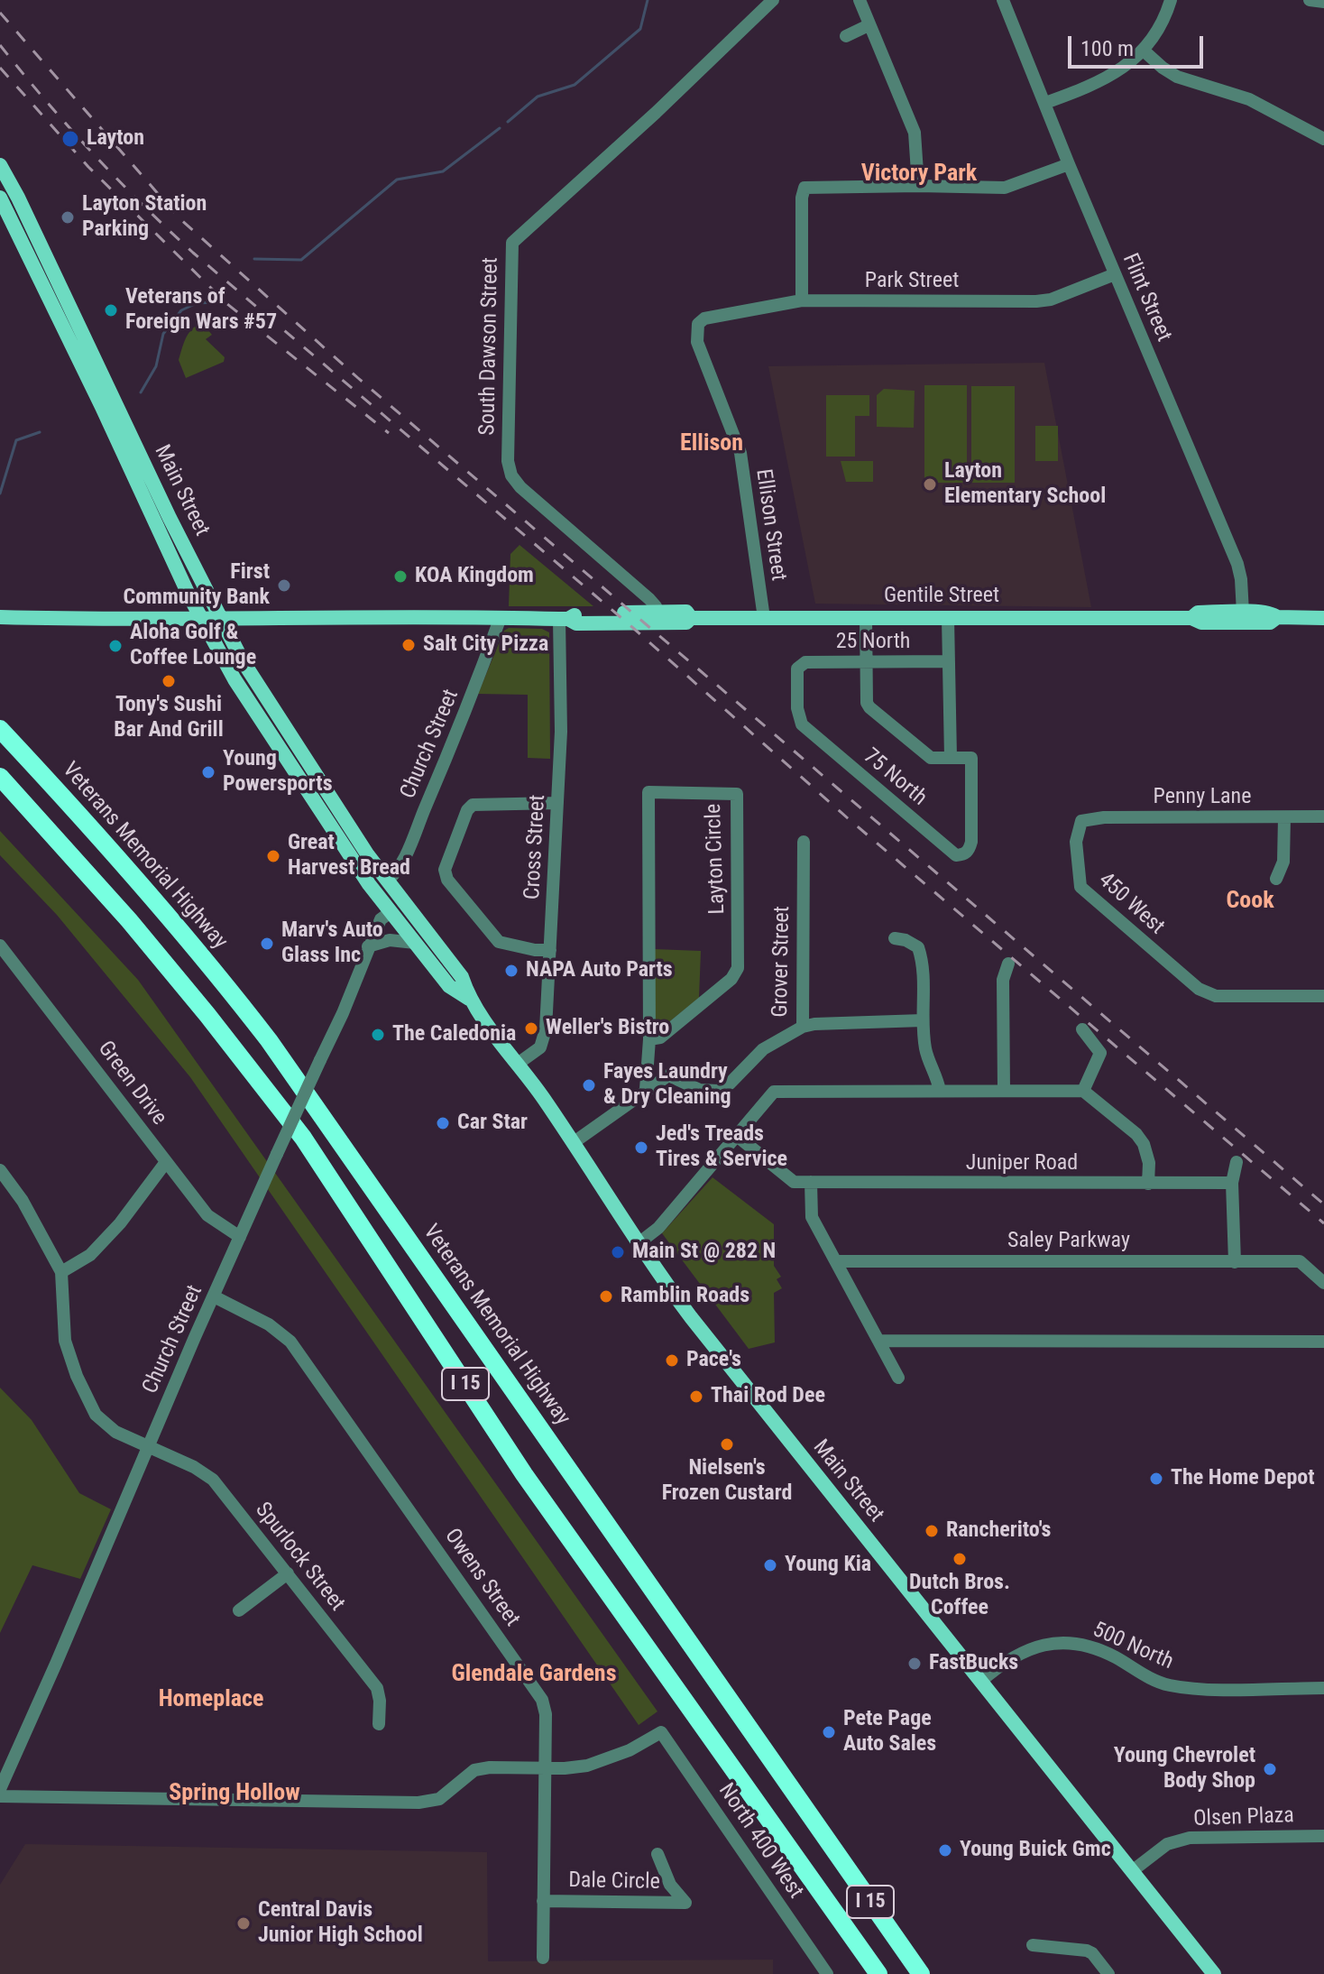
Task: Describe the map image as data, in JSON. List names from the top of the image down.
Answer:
{
  "streets": {
    "highway": ["Veterans Memorial Highway", "I 15"],
    "main road": ["Main Street", "Gentile Street"],
    "street": [
      "Park Street",
      "Flint Street",
      "South Dawson Street",
      "Ellison Street",
      "25 North",
      "Church Street",
      "75 North",
      "Penny Lane",
      "Cross Street",
      "Layton Circle",
      "450 West",
      "Grover Street",
      "Green Drive",
      "Juniper Road",
      "Saley Parkway",
      "Spurlock Street",
      "Owens Street",
      "500 North",
      "Olsen Plaza",
      "North 400 West",
      "Dale Circle"
    ]
  },
  "crossings": [
    ["Park Street", "Flint Street"],
    ["Park Street", "Ellison Street"],
    ["Flint Street", "Gentile Street"],
    ["South Dawson Street", "Gentile Street"],
    ["Main Street", "Gentile Street"],
    ["Main Street", "Church Street"],
    ["Main Street", "Cross Street"],
    ["Main Street", "500 North"],
    ["Main Street", "Olsen Plaza"],
    ["Ellison Street", "Gentile Street"],
    ["Gentile Street", "Church Street"],
    ["Gentile Street", "Cross Street"],
    ["25 North", "75 North"],
    ["Church Street", "Green Drive"],
    ["Church Street", "Spurlock Street"],
    ["Church Street", "Owens Street"],
    ["Penny Lane", "450 West"],
    ["Layton Circle", "Grover Street"],
    ["Owens Street", "North 400 West"],
    ["Owens Street", "Dale Circle"]
  ],
  "districts": [
    "Victory Park",
    "Ellison",
    "Cook",
    "Glendale Gardens",
    "Homeplace",
    "Spring Hollow"
  ],
  "places": [
    "Layton",
    "Layton Station Parking",
    "Veterans of Foreign Wars #57",
    "Layton Elementary School",
    "KOA Kingdom",
    "First Community Bank",
    "Salt City Pizza",
    "Aloha Golf & Coffee Lounge",
    "Tony's Sushi Bar And Grill",
    "Young Powersports",
    "Great Harvest Bread",
    "Marv's Auto Glass Inc",
    "NAPA Auto Parts",
    "Weller's Bistro",
    "The Caledonia",
    "Fayes Laundry & Dry Cleaning",
    "Car Star",
    "Jed's Treads Tires & Service",
    "Main St @ 282 N",
    "Ramblin Roads",
    "Pace's",
    "Thai Rod Dee",
    "Nielsen's Frozen Custard",
    "The Home Depot",
    "Rancherito's",
    "Dutch Bros. Coffee",
    "Young Kia",
    "FastBucks",
    "Pete Page Auto Sales",
    "Young Chevrolet Body Shop",
    "Young Buick Gmc",
    "Central Davis Junior High School"
  ],
  "scale_bar": "100 m"
}
